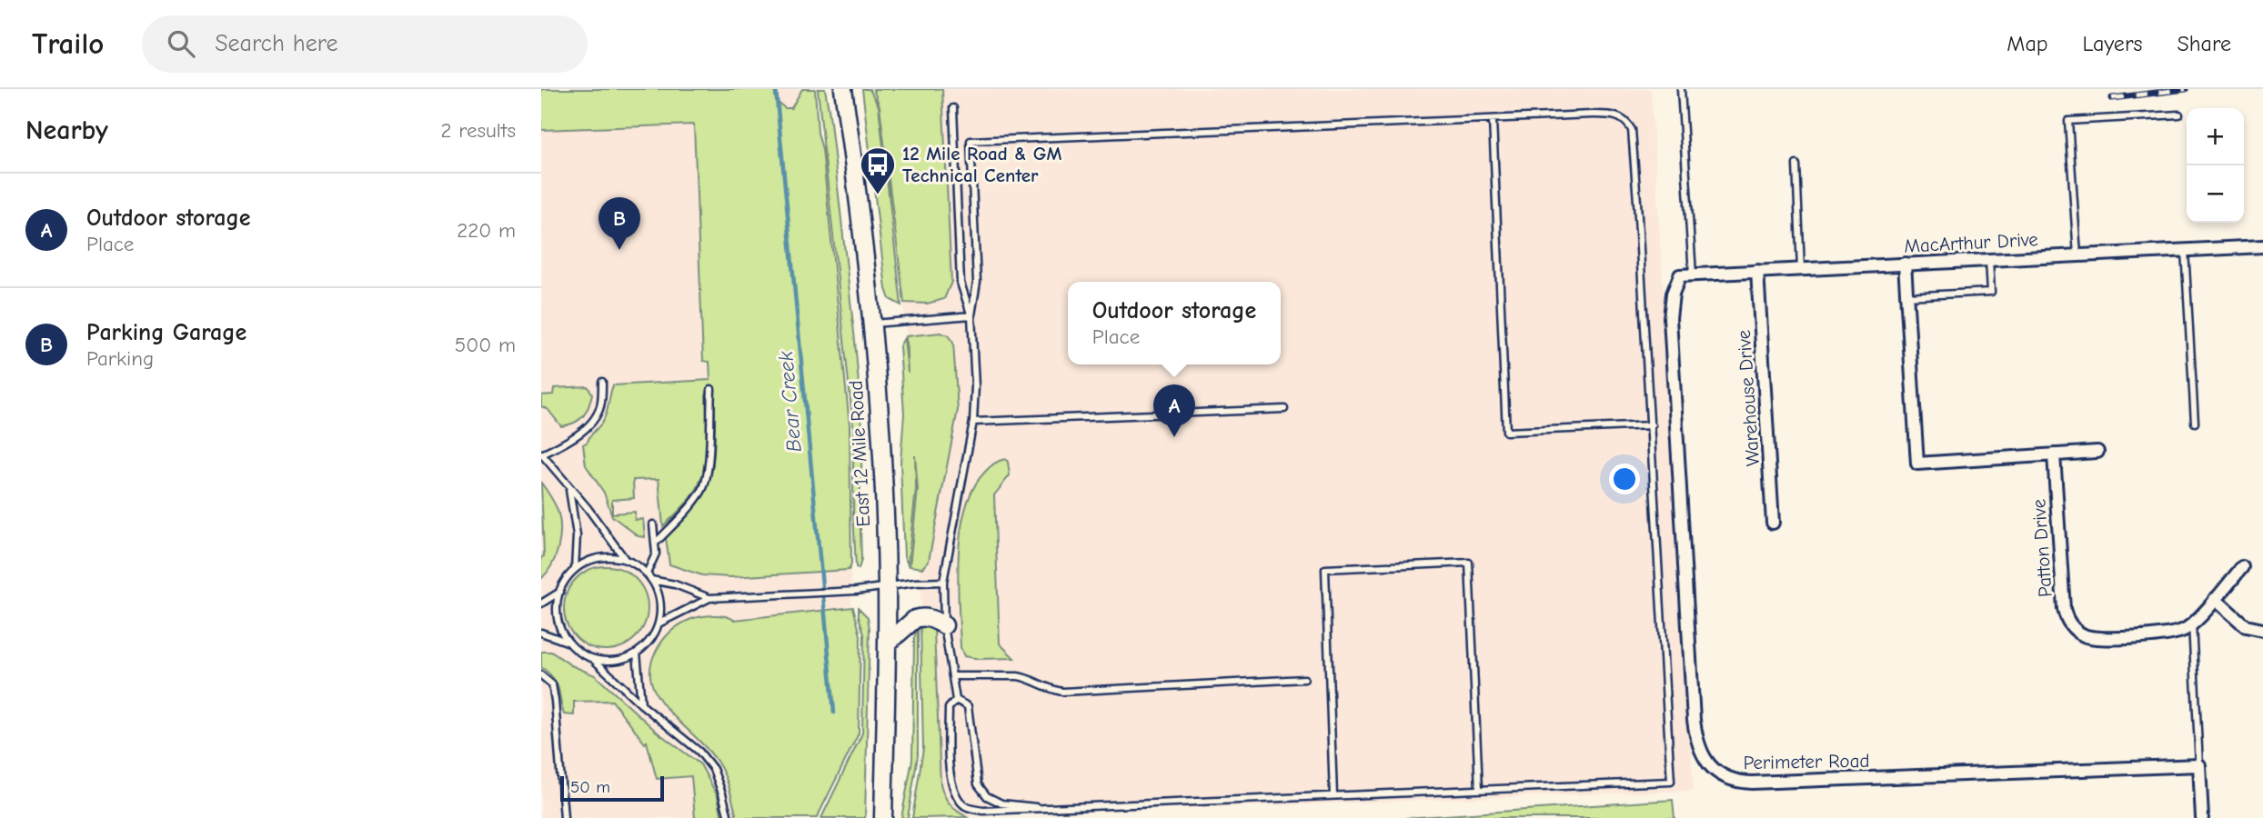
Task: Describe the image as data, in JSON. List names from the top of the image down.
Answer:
{
  "streets": {
    "main road": ["East 12 Mile Road"],
    "street": [
      "MacArthur Drive",
      "Warehouse Drive",
      "Patton Drive",
      "Perimeter Road"
    ]
  },
  "crossings": [
    ["MacArthur Drive", "Warehouse Drive"],
    ["MacArthur Drive", "Perimeter Road"]
  ],
  "water": ["Bear Creek"],
  "places": {
    "bus stop": ["12 Mile Road & GM Technical Center"]
  },
  "scale_bar": "50 m",
  "page": {
    "header": "Trailo",
    "search": "Search here",
    "nav": ["Map", "Layers", "Share"],
    "heading": ["Nearby", "2 results"],
    "map_buttons": ["+", "−"],
    "list": [
      {
        "mark": "A",
        "name": "Outdoor storage",
        "note": "Place",
        "value": "220 m"
      },
      {
        "mark": "B",
        "name": "Parking Garage",
        "note": "Parking",
        "value": "500 m"
      }
    ],
    "pins": ["B", "A"],
    "popup": ["Outdoor storage", "Place"],
    "scale": "50 m"
  }
}
